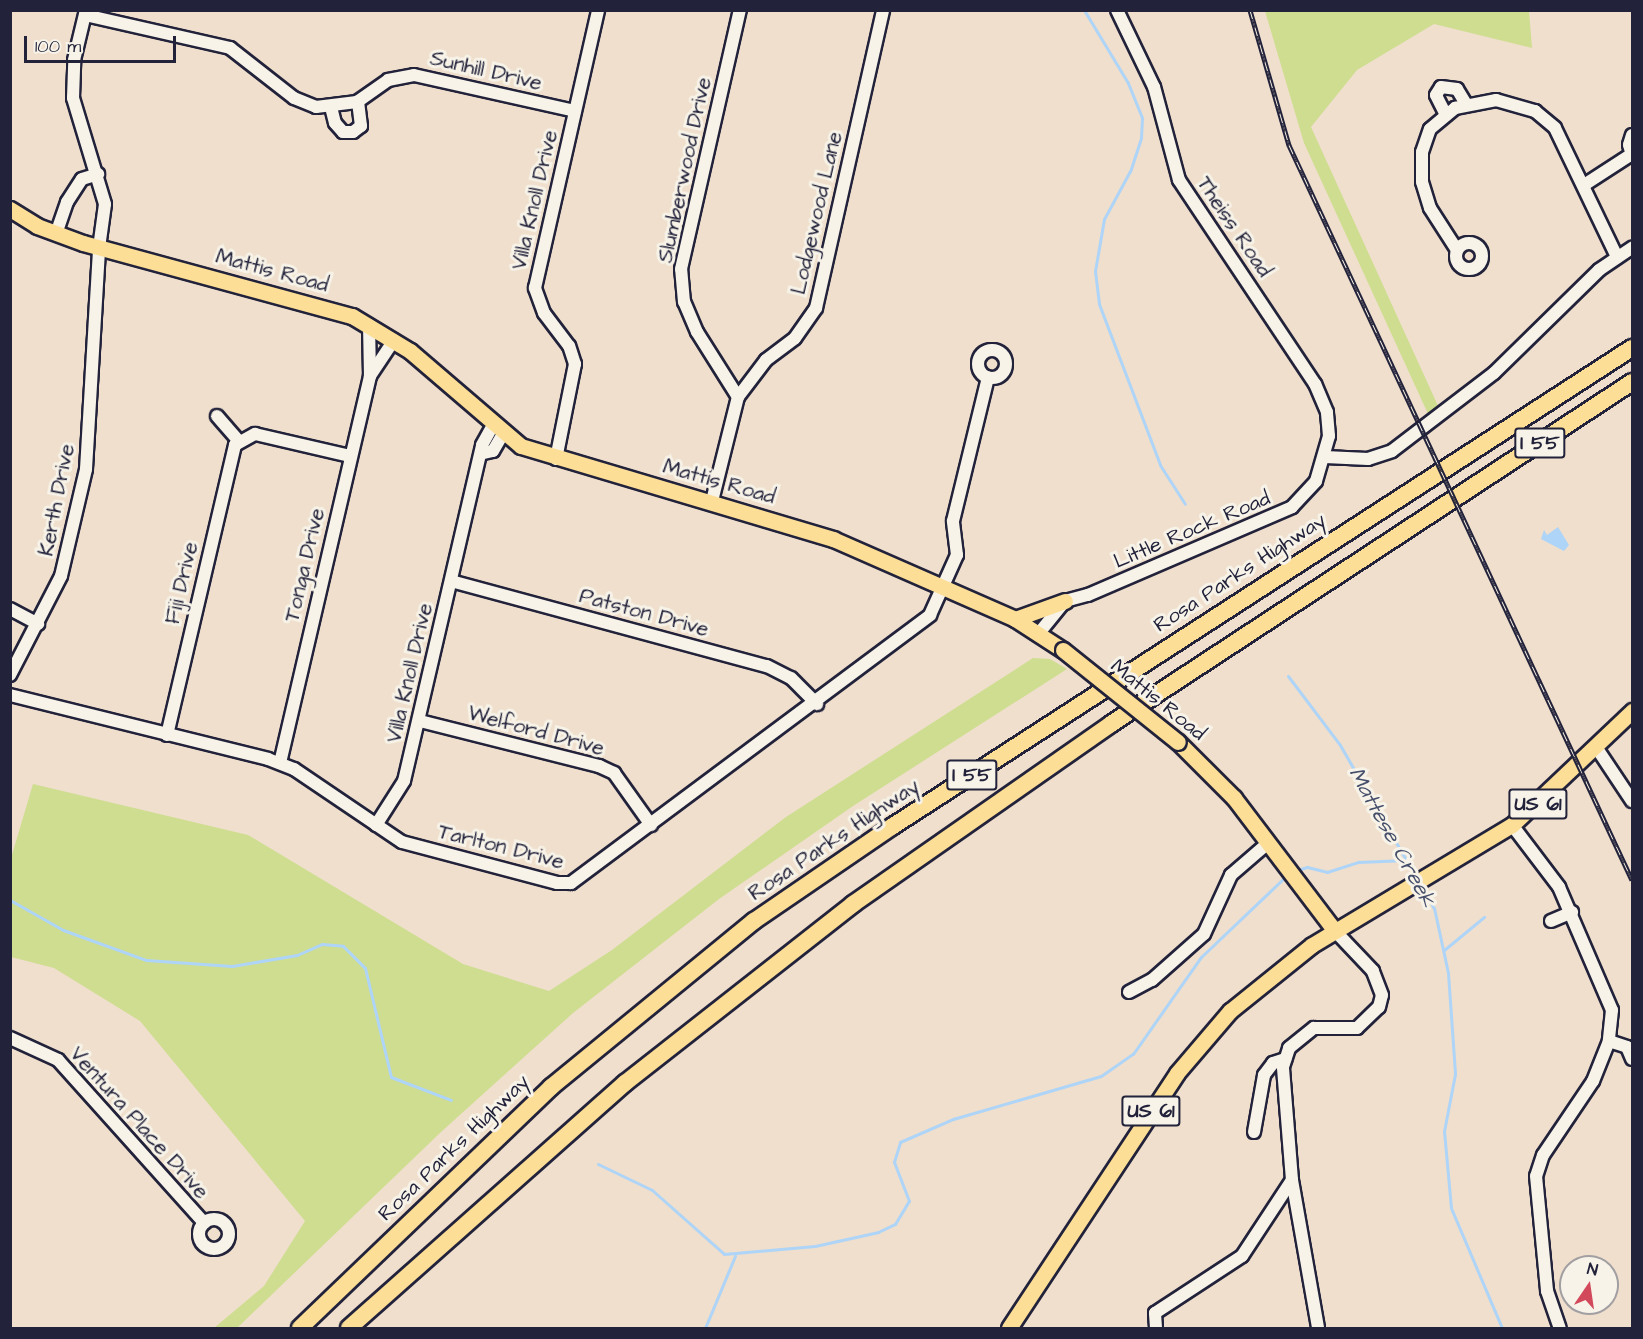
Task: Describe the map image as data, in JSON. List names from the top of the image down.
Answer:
{
  "streets": {
    "highway": ["I 55", "Rosa Parks Highway"],
    "main road": ["Mattis Road", "US 61"],
    "street": [
      "Sunhill Drive",
      "Slumberwood Drive",
      "Villa Knoll Drive",
      "Lodgewood Lane",
      "Theiss Road",
      "Kerth Drive",
      "Little Rock Road",
      "Tonga Drive",
      "Fiji Drive",
      "Patston Drive",
      "Welford Drive",
      "Tarlton Drive",
      "Ventura Place Drive"
    ]
  },
  "crossings": [
    ["Sunhill Drive", "Villa Knoll Drive"],
    ["Sunhill Drive", "Kerth Drive"],
    ["Slumberwood Drive", "Lodgewood Lane"],
    ["Villa Knoll Drive", "Mattis Road"],
    ["Villa Knoll Drive", "Patston Drive"],
    ["Villa Knoll Drive", "Welford Drive"],
    ["Villa Knoll Drive", "Tarlton Drive"],
    ["Lodgewood Lane", "Mattis Road"],
    ["Theiss Road", "Little Rock Road"],
    ["Mattis Road", "Kerth Drive"],
    ["Mattis Road", "Tonga Drive"],
    ["Mattis Road", "US 61"],
    ["Mattis Road", "Tarlton Drive"],
    ["Tonga Drive", "Tarlton Drive"],
    ["Fiji Drive", "Tarlton Drive"],
    ["Patston Drive", "Tarlton Drive"],
    ["Welford Drive", "Tarlton Drive"]
  ],
  "water": ["Mattese Creek"],
  "scale_bar": "100 m",
  "north": "top"
}
